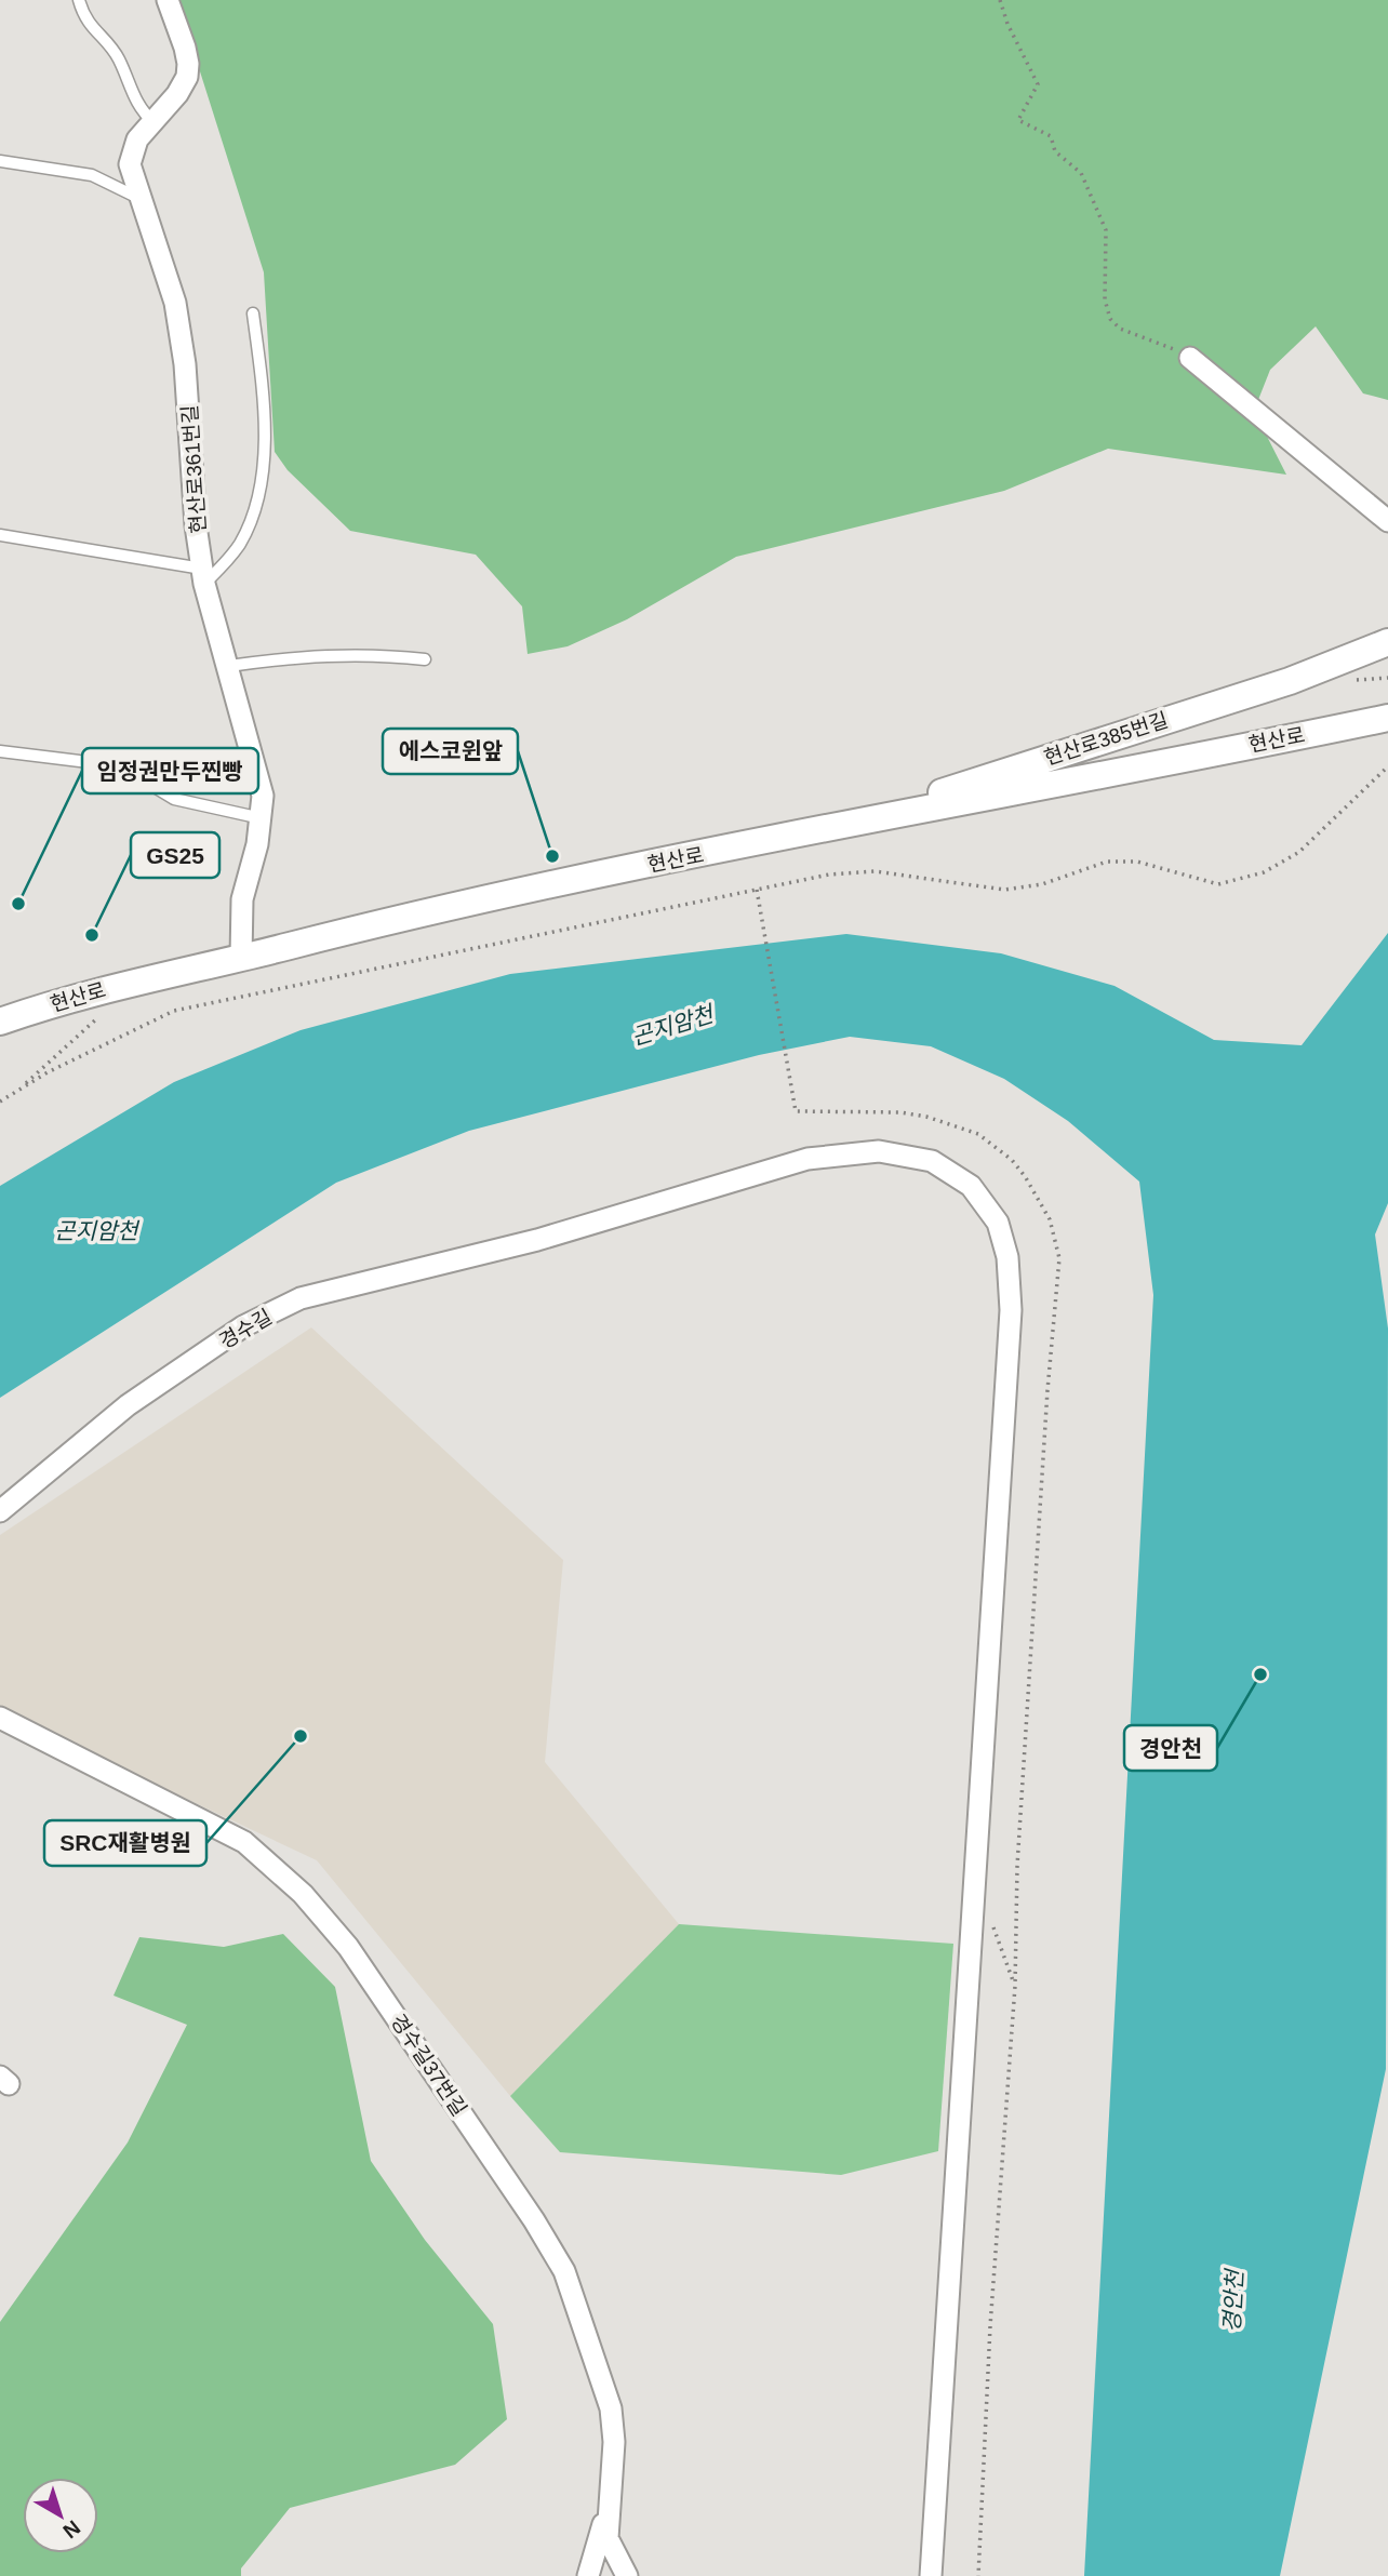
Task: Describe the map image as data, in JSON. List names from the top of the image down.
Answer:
{
  "streets": {
    "street": [
      "현산로361번길",
      "현산로385번길",
      "현산로",
      "경수길",
      "경수길37번길"
    ]
  },
  "crossings": [
    ["현산로361번길", "현산로"],
    ["현산로385번길", "현산로"]
  ],
  "water": ["곤지암천", "경안천"],
  "places": [
    "에스코윈앞",
    "임정권만두찐빵",
    "GS25",
    "경안천",
    "SRC재활병원"
  ],
  "north": "bottom right"
}
